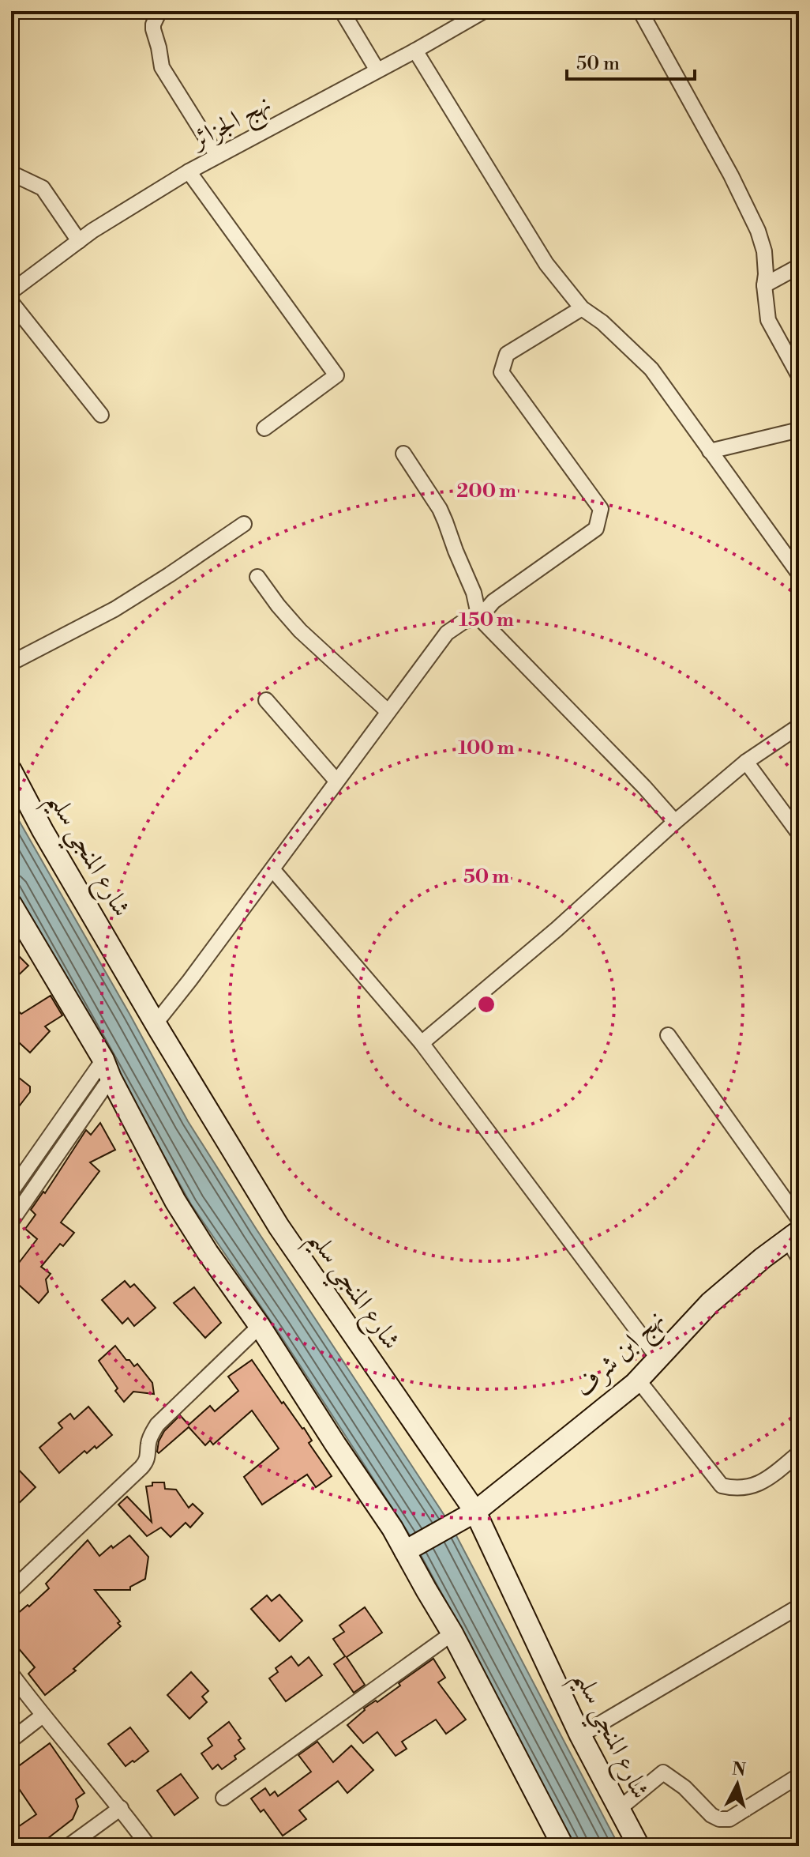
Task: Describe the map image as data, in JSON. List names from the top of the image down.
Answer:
{
  "streets": {
    "main road": ["شارع المنجي سليم", "نهج ابن شرف"],
    "street": ["نهج الجزائر"]
  },
  "crossings": [
    ["شارع المنجي سليم", "نهج ابن شرف"]
  ],
  "scale_bar": "50 m",
  "north": "top",
  "rings": [
    "200 m",
    "150 m",
    "100 m",
    "50 m"
  ]
}
